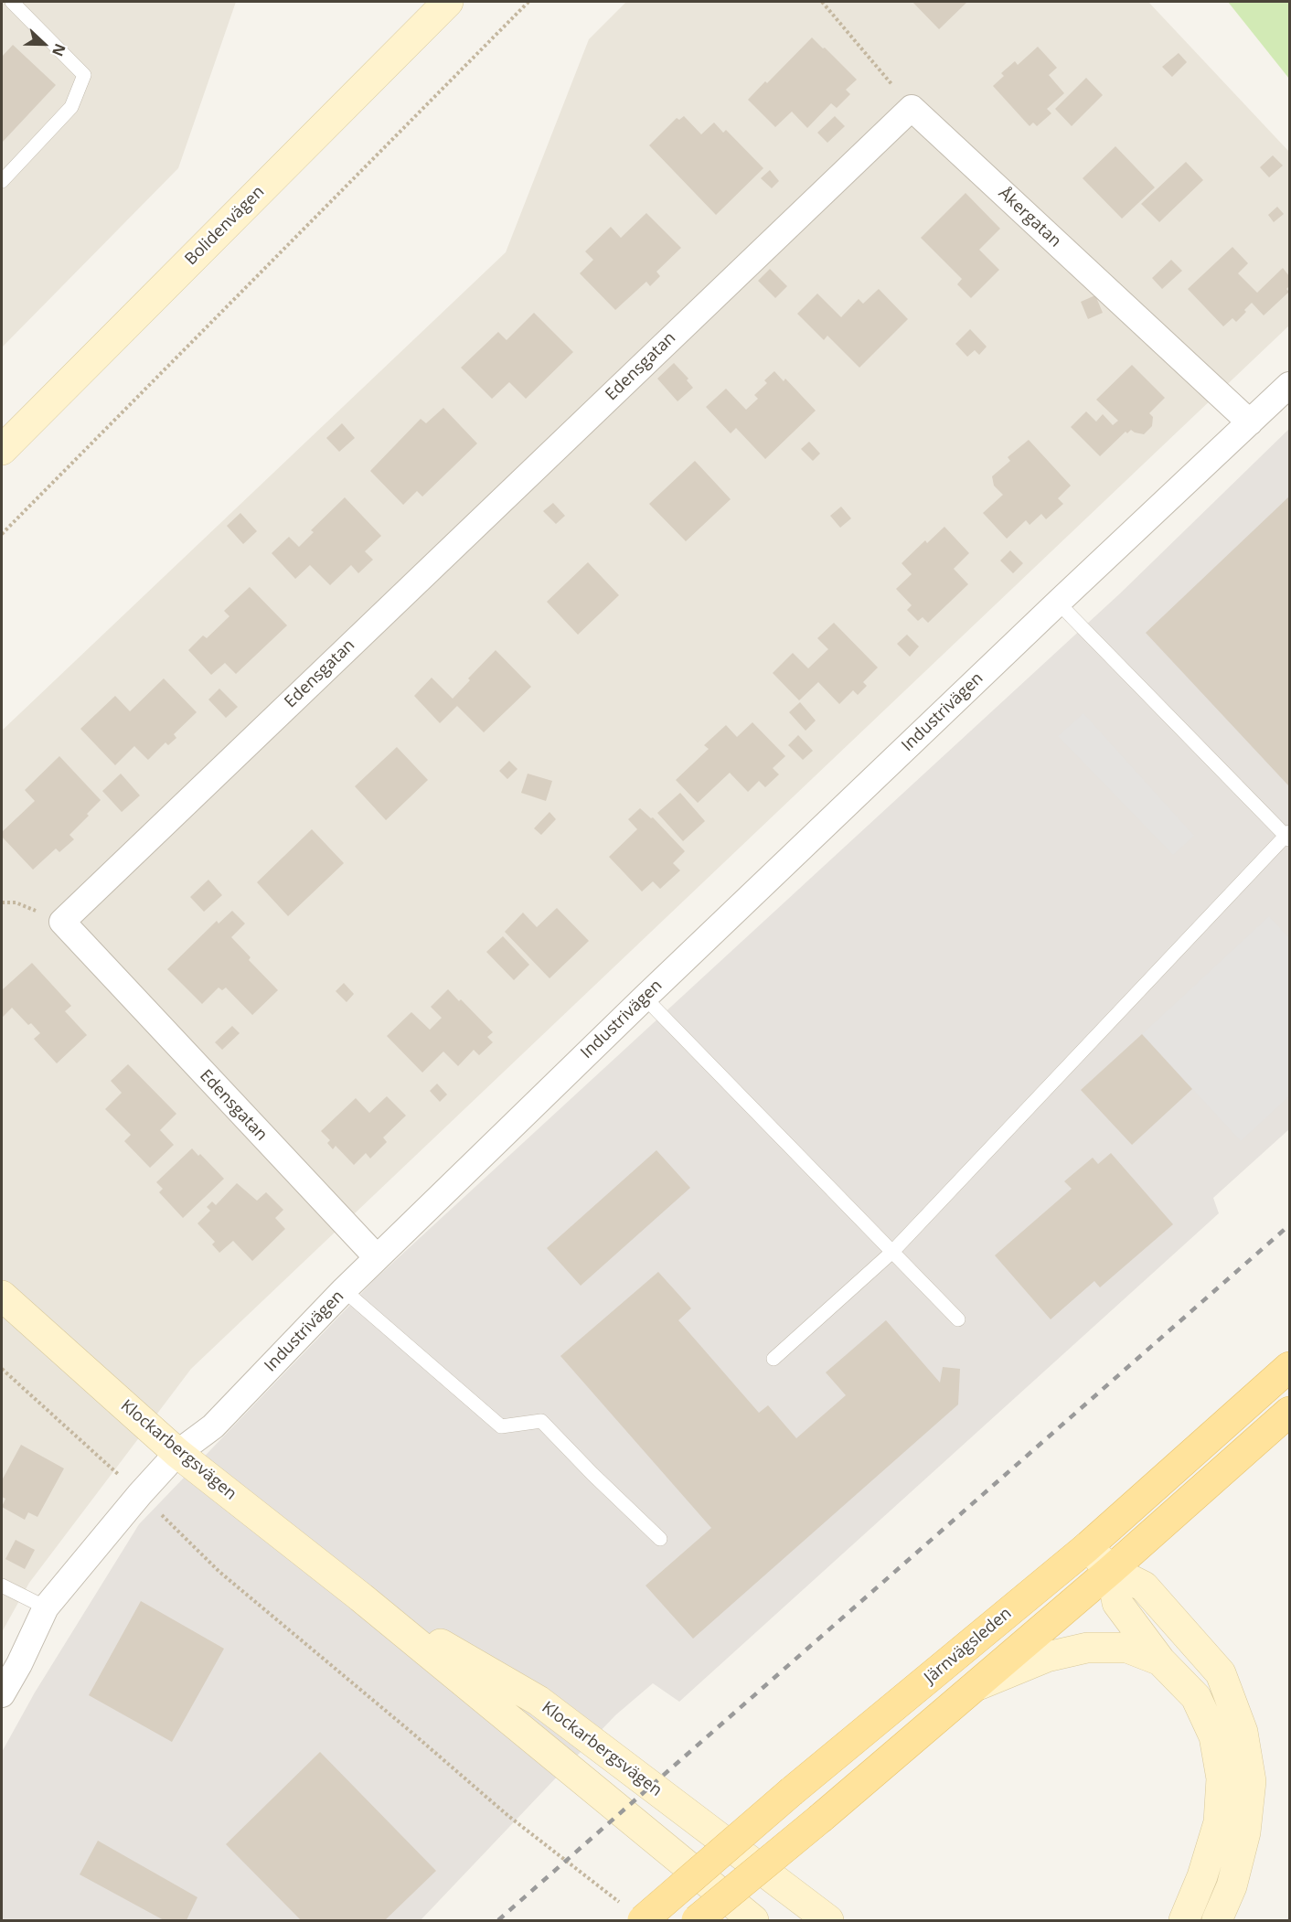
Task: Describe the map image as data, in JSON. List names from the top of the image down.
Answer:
{
  "streets": {
    "main road": ["Bolidenvägen", "Klockarbergsvägen", "Järnvägsleden"],
    "street": ["Åkergatan", "Edensgatan", "Industrivägen"]
  },
  "crossings": [
    ["Åkergatan", "Edensgatan"],
    ["Åkergatan", "Industrivägen"],
    ["Edensgatan", "Industrivägen"],
    ["Industrivägen", "Klockarbergsvägen"]
  ],
  "north": "right"
}
